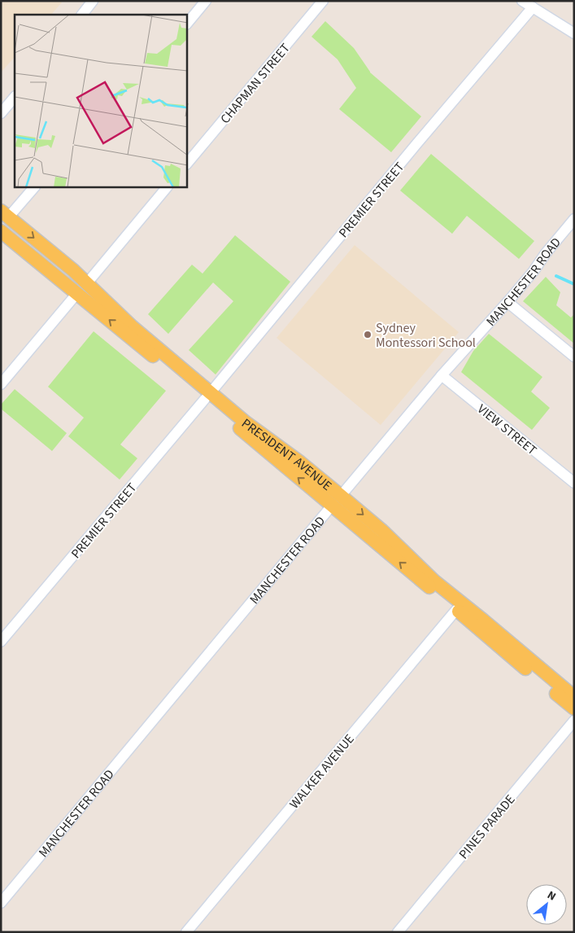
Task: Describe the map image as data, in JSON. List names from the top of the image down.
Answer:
{
  "streets": {
    "main road": ["PRESIDENT AVENUE"],
    "street": [
      "CHAPMAN STREET",
      "PREMIER STREET",
      "MANCHESTER ROAD",
      "VIEW STREET",
      "WALKER AVENUE",
      "PINES PARADE"
    ]
  },
  "crossings": [
    ["PREMIER STREET", "PRESIDENT AVENUE"],
    ["MANCHESTER ROAD", "VIEW STREET"],
    ["MANCHESTER ROAD", "PRESIDENT AVENUE"],
    ["PRESIDENT AVENUE", "WALKER AVENUE"]
  ],
  "places": ["Sydney Montessori School"],
  "north": "top right"
}
